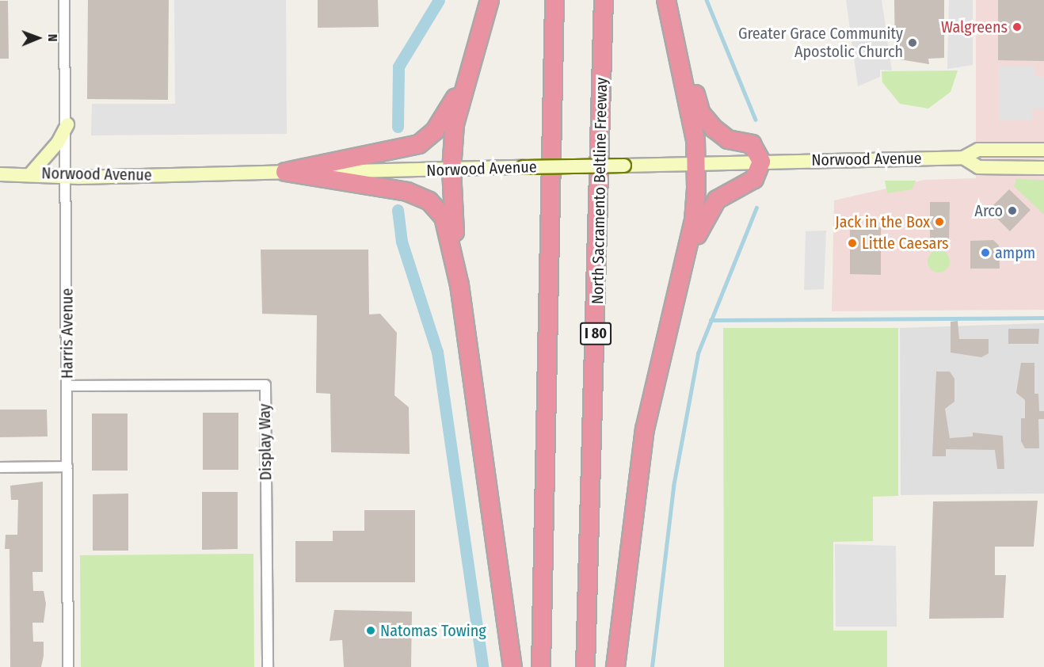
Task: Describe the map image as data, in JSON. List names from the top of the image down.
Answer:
{
  "streets": {
    "highway": ["North Sacramento Beltline Freeway", "I 80"],
    "main road": ["Norwood Avenue"],
    "street": ["Harris Avenue", "Display Way"]
  },
  "crossings": [
    ["Norwood Avenue", "Harris Avenue"],
    ["Harris Avenue", "Display Way"]
  ],
  "places": [
    "Walgreens",
    "Greater Grace Community Apostolic Church",
    "Arco",
    "Jack in the Box",
    "Little Caesars",
    "ampm",
    "Natomas Towing"
  ],
  "north": "right"
}
